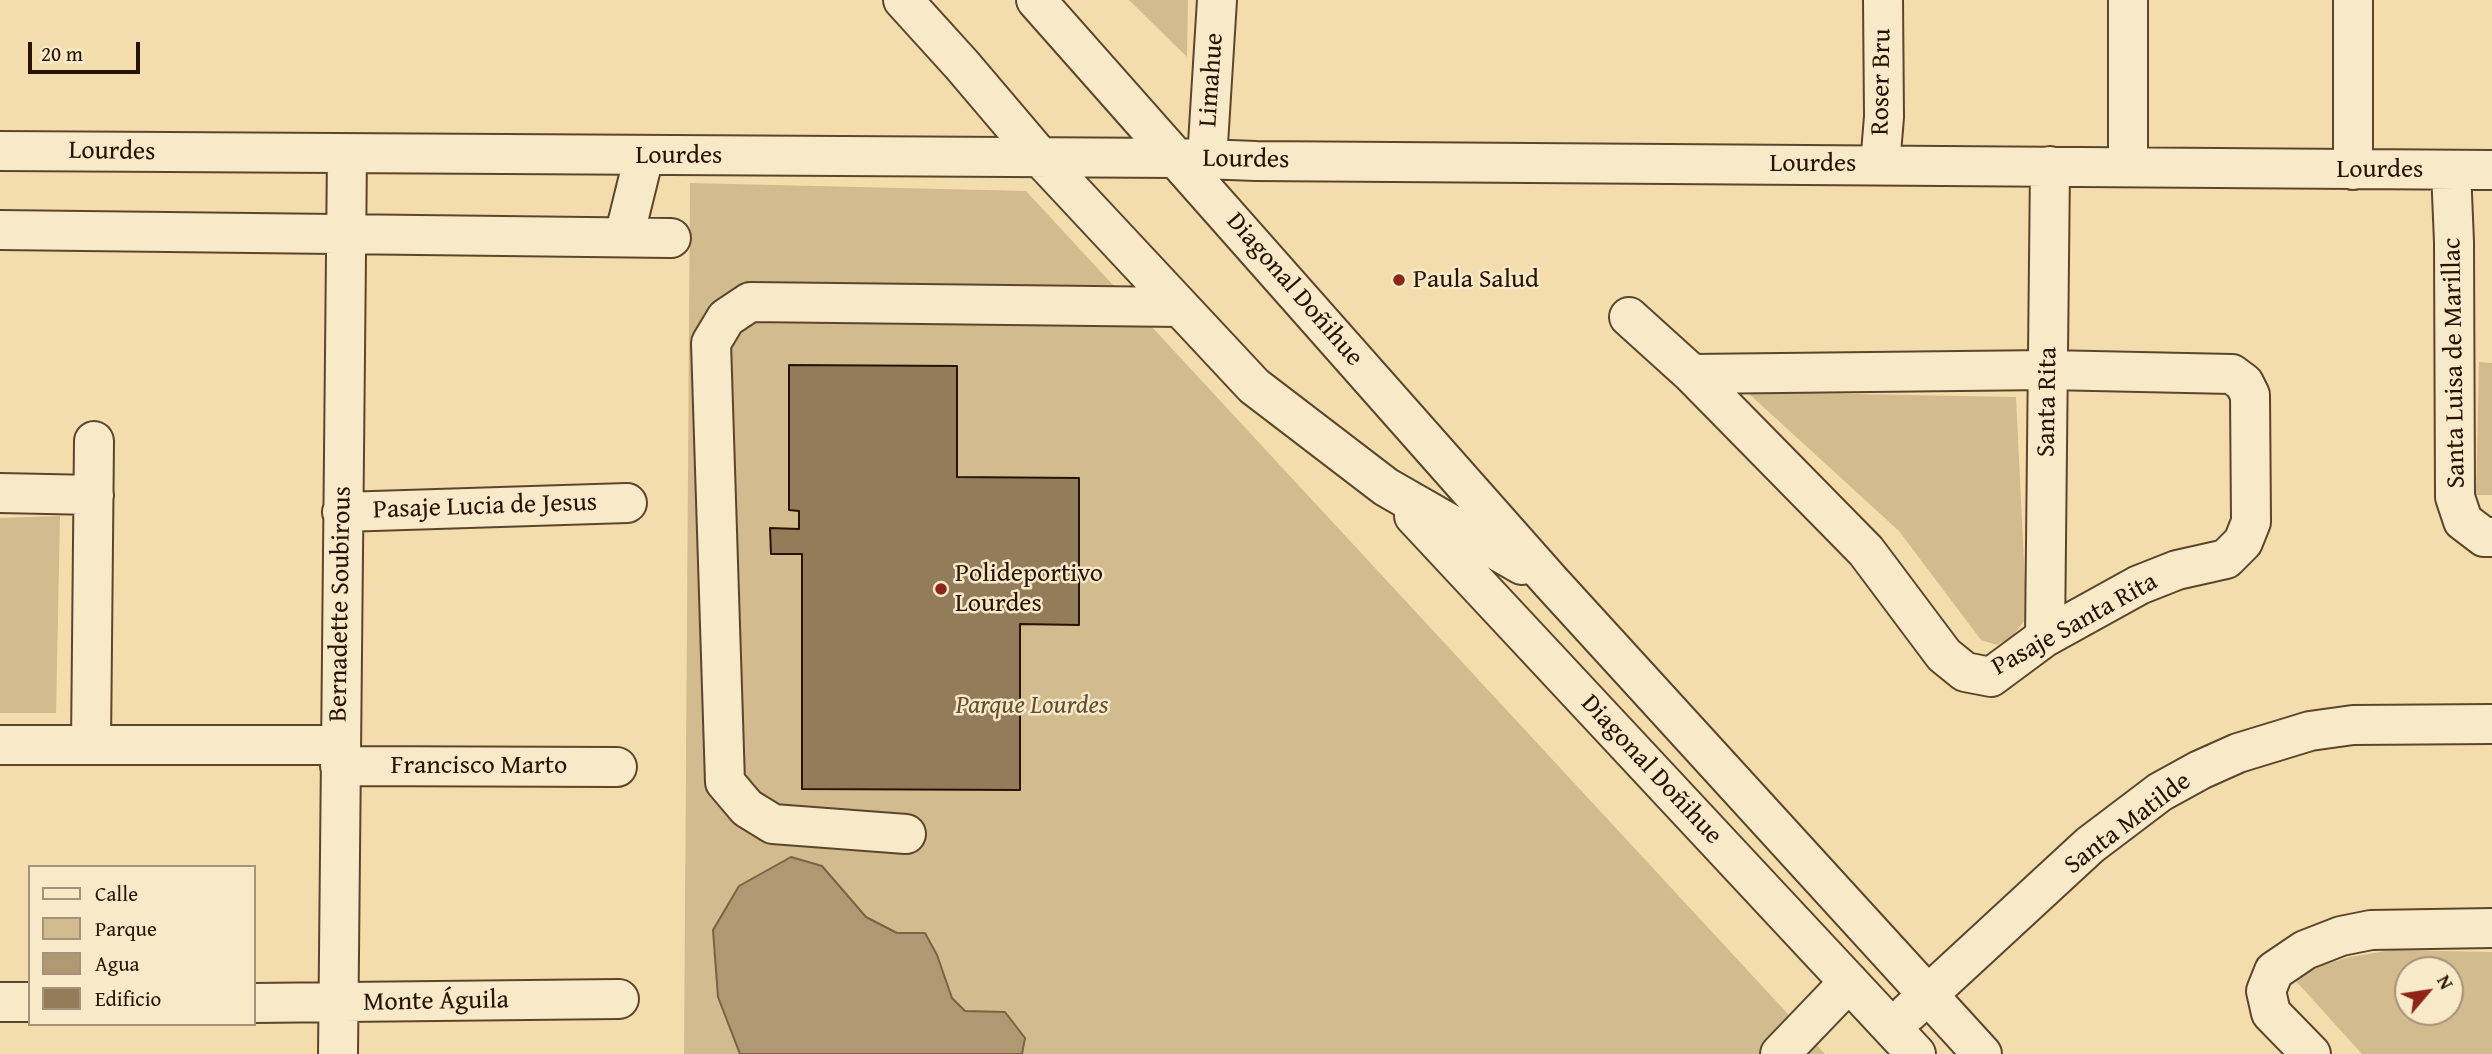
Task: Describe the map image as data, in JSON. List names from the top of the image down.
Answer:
{
  "streets": {
    "street": [
      "Limahue",
      "Roser Bru",
      "Lourdes",
      "Diagonal Doñihue",
      "Santa Luisa de Marillac",
      "Santa Rita",
      "Pasaje Lucia de Jesus",
      "Bernadette Soubirous",
      "Pasaje Santa Rita",
      "Francisco Marto",
      "Santa Matilde",
      "Monte Águila"
    ]
  },
  "crossings": [
    ["Limahue", "Lourdes"],
    ["Limahue", "Diagonal Doñihue"],
    ["Roser Bru", "Lourdes"],
    ["Lourdes", "Diagonal Doñihue"],
    ["Lourdes", "Santa Luisa de Marillac"],
    ["Lourdes", "Santa Rita"],
    ["Lourdes", "Bernadette Soubirous"],
    ["Diagonal Doñihue", "Santa Matilde"],
    ["Santa Rita", "Pasaje Santa Rita"],
    ["Pasaje Lucia de Jesus", "Bernadette Soubirous"],
    ["Bernadette Soubirous", "Francisco Marto"],
    ["Bernadette Soubirous", "Monte Águila"]
  ],
  "parks": ["Parque Lourdes"],
  "places": ["Paula Salud", "Polideportivo Lourdes"],
  "legend": [
    "Calle",
    "Parque",
    "Agua",
    "Edificio"
  ],
  "scale_bar": "20 m",
  "north": "top right"
}
